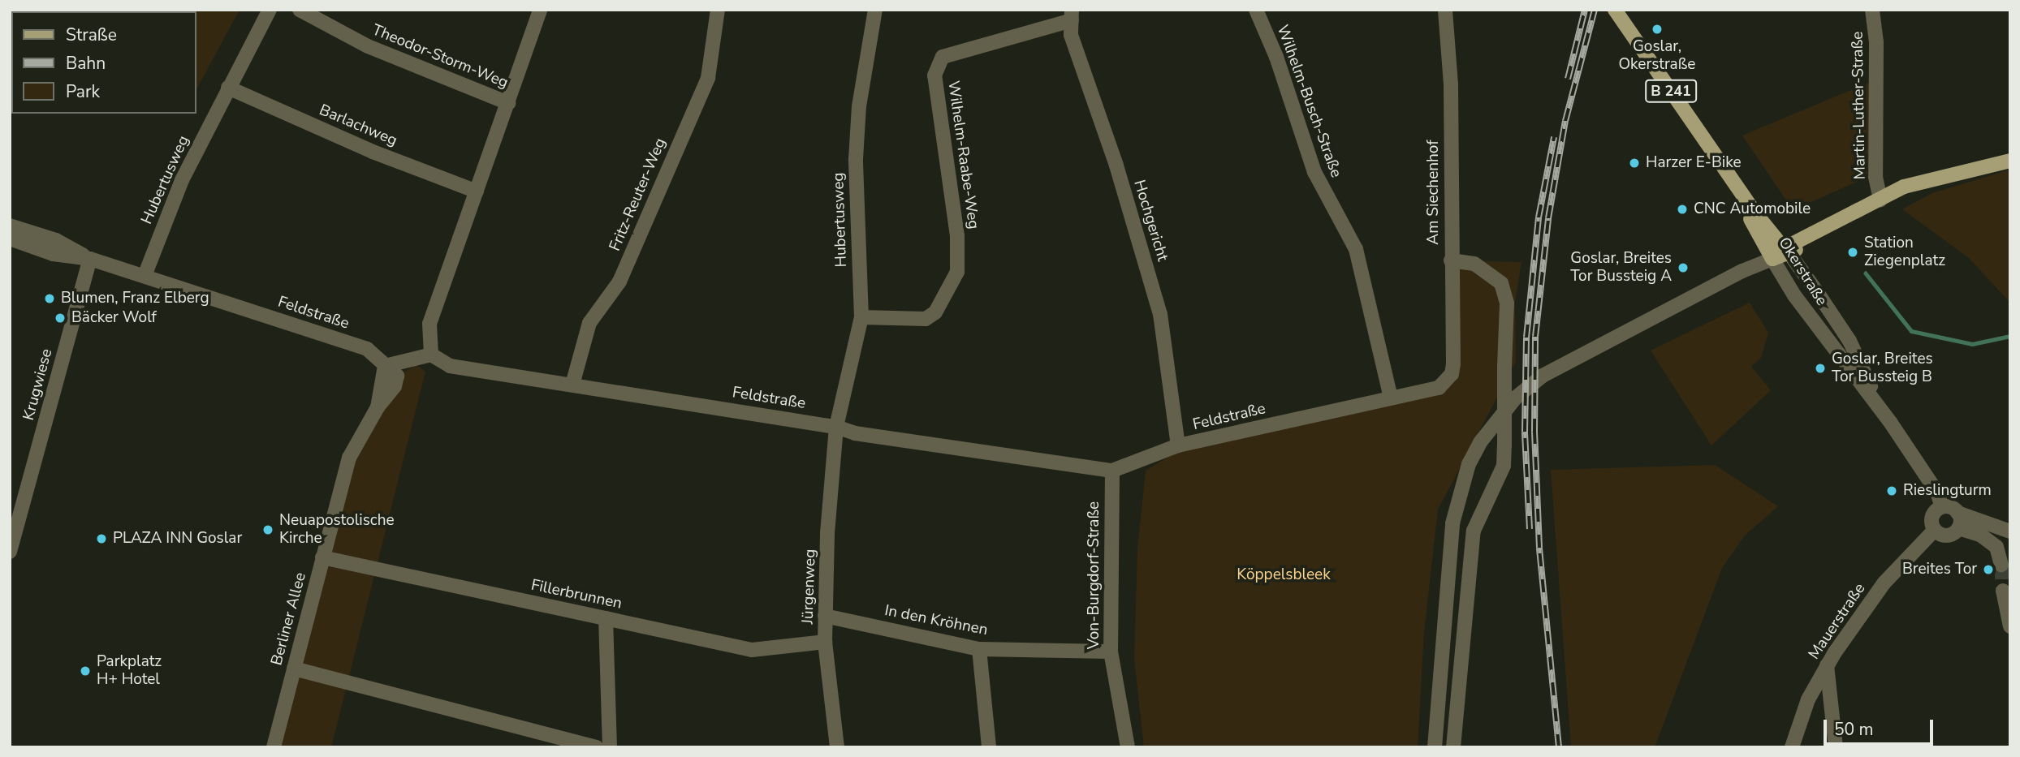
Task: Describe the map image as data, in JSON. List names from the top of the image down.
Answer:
{
  "streets": {
    "main road": ["B 241", "Okerstraße"],
    "street": [
      "Theodor-Storm-Weg",
      "Wilhelm-Busch-Straße",
      "Martin-Luther-Straße",
      "Barlachweg",
      "Wilhelm-Raabe-Weg",
      "Hubertusweg",
      "Am Siechenhof",
      "Fritz-Reuter-Weg",
      "Hochgericht",
      "Feldstraße",
      "Krugwiese",
      "Von-Burgdorf-Straße",
      "Jürgenweg",
      "Fillerbrunnen",
      "Berliner Allee",
      "In den Kröhnen",
      "Mauerstraße"
    ]
  },
  "crossings": [
    ["Wilhelm-Busch-Straße", "Feldstraße"],
    ["Barlachweg", "Hubertusweg"],
    ["Wilhelm-Raabe-Weg", "Hubertusweg"],
    ["Wilhelm-Raabe-Weg", "Hochgericht"],
    ["Hubertusweg", "Feldstraße"],
    ["Hubertusweg", "Jürgenweg"],
    ["Am Siechenhof", "Feldstraße"],
    ["Fritz-Reuter-Weg", "Feldstraße"],
    ["Hochgericht", "Feldstraße"],
    ["Okerstraße", "Mauerstraße"],
    ["Feldstraße", "Krugwiese"],
    ["Feldstraße", "Von-Burgdorf-Straße"],
    ["Feldstraße", "Jürgenweg"],
    ["Feldstraße", "Berliner Allee"],
    ["Von-Burgdorf-Straße", "In den Kröhnen"],
    ["Jürgenweg", "Fillerbrunnen"],
    ["Jürgenweg", "In den Kröhnen"],
    ["Fillerbrunnen", "Berliner Allee"]
  ],
  "parks": ["Köppelsbleek"],
  "places": [
    "Goslar, Okerstraße",
    "Harzer E-Bike",
    "CNC Automobile",
    "Station Ziegenplatz",
    "Goslar, Breites Tor Bussteig A",
    "Blumen, Franz Elberg",
    "Bäcker Wolf",
    "Goslar, Breites Tor Bussteig B",
    "Rieslingturm",
    "Neuapostolische Kirche",
    "PLAZA INN Goslar",
    "Breites Tor",
    "Parkplatz H+ Hotel"
  ],
  "legend": ["Straße", "Bahn", "Park"],
  "scale_bar": "50 m"
}
